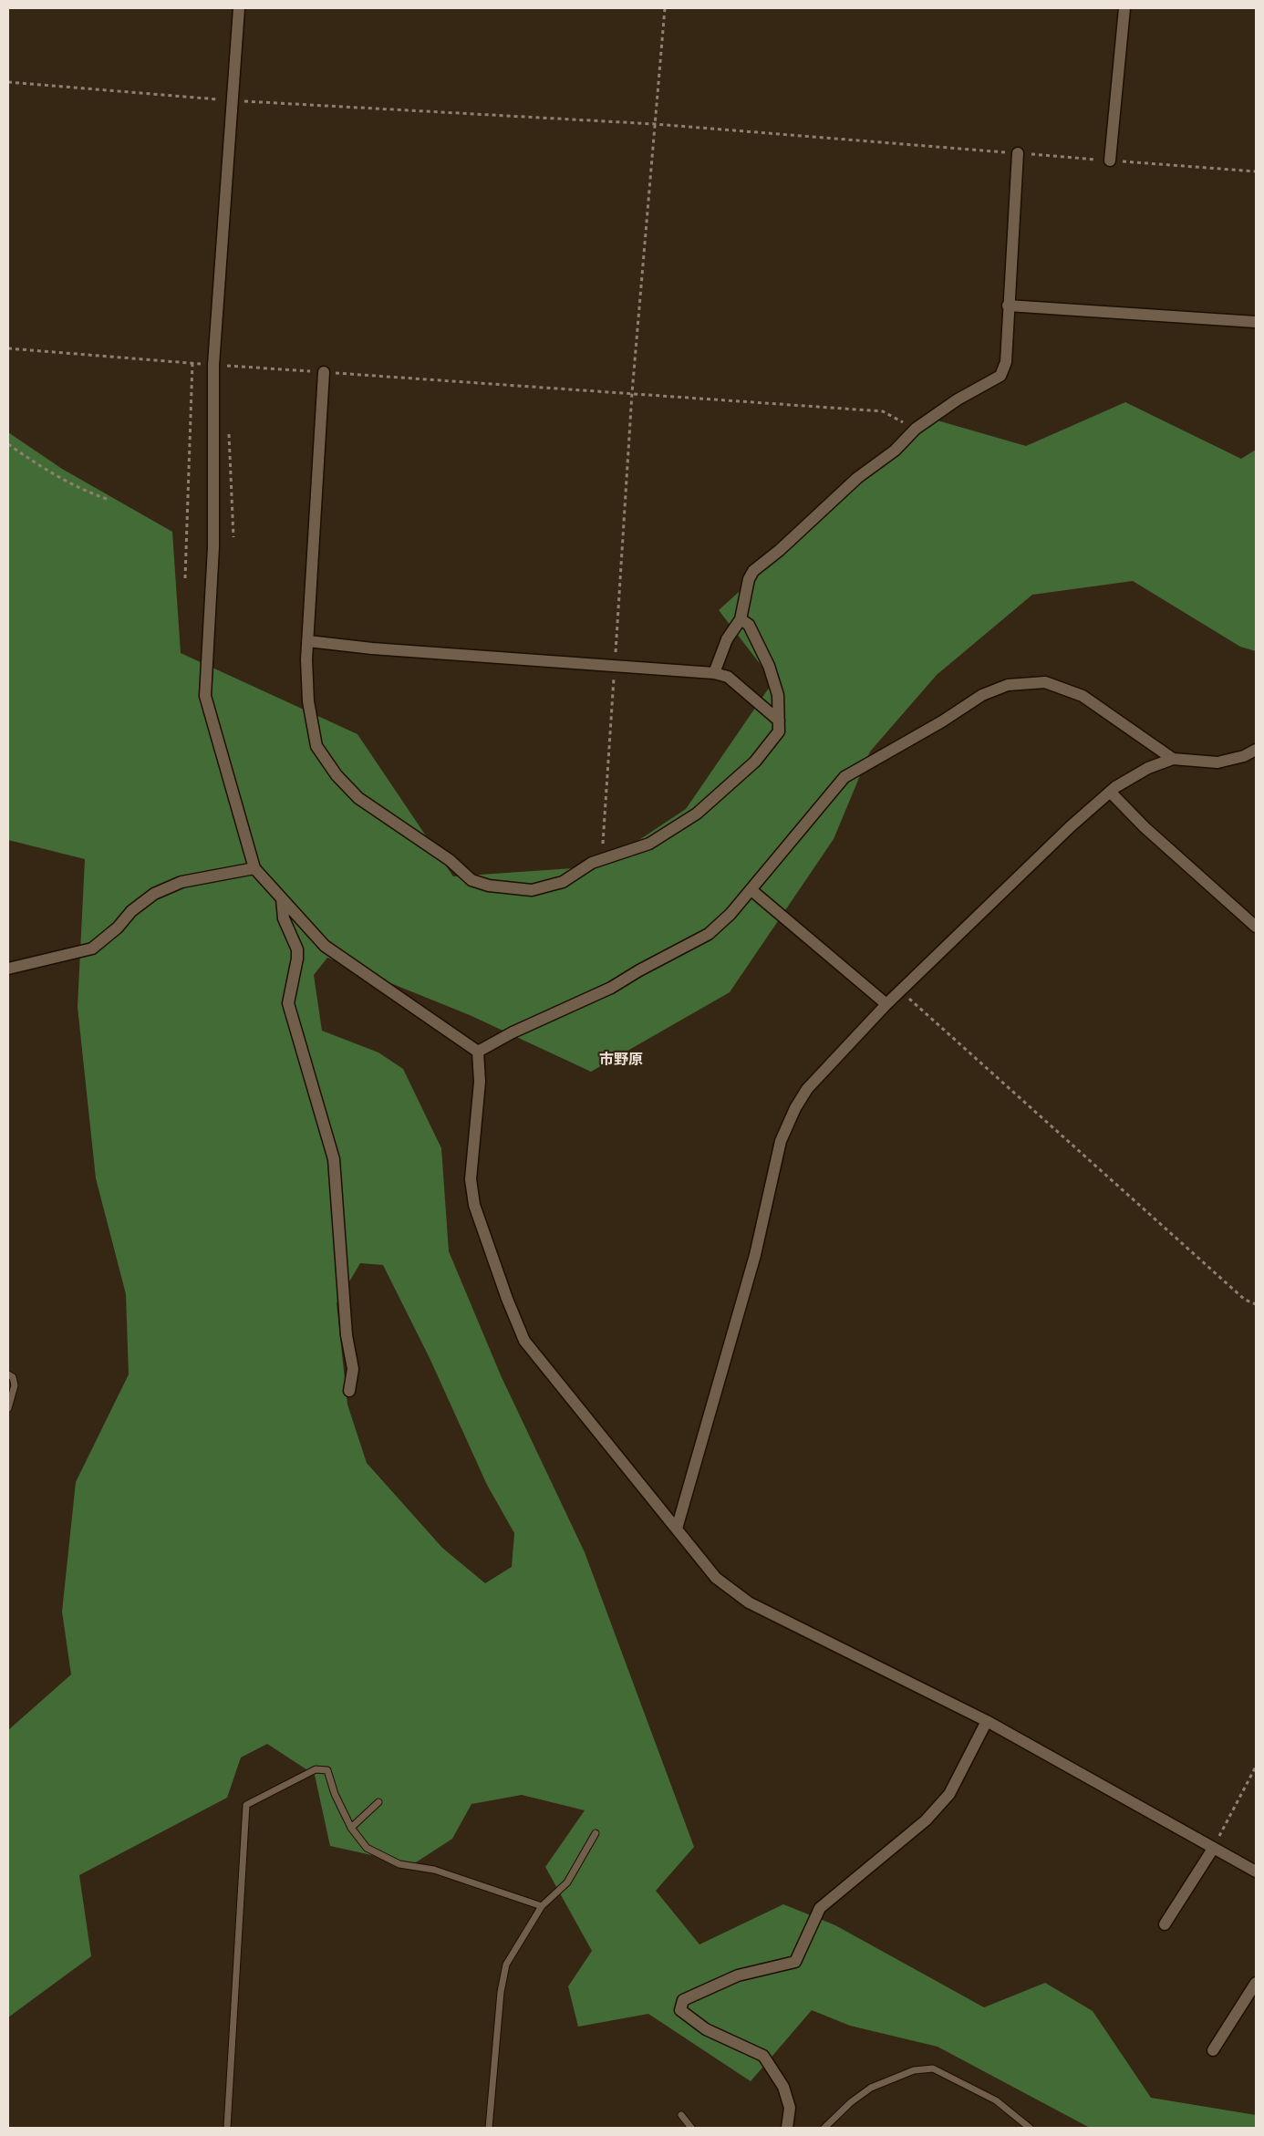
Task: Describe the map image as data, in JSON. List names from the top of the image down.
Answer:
{
  "districts": ["市野原"]
}
